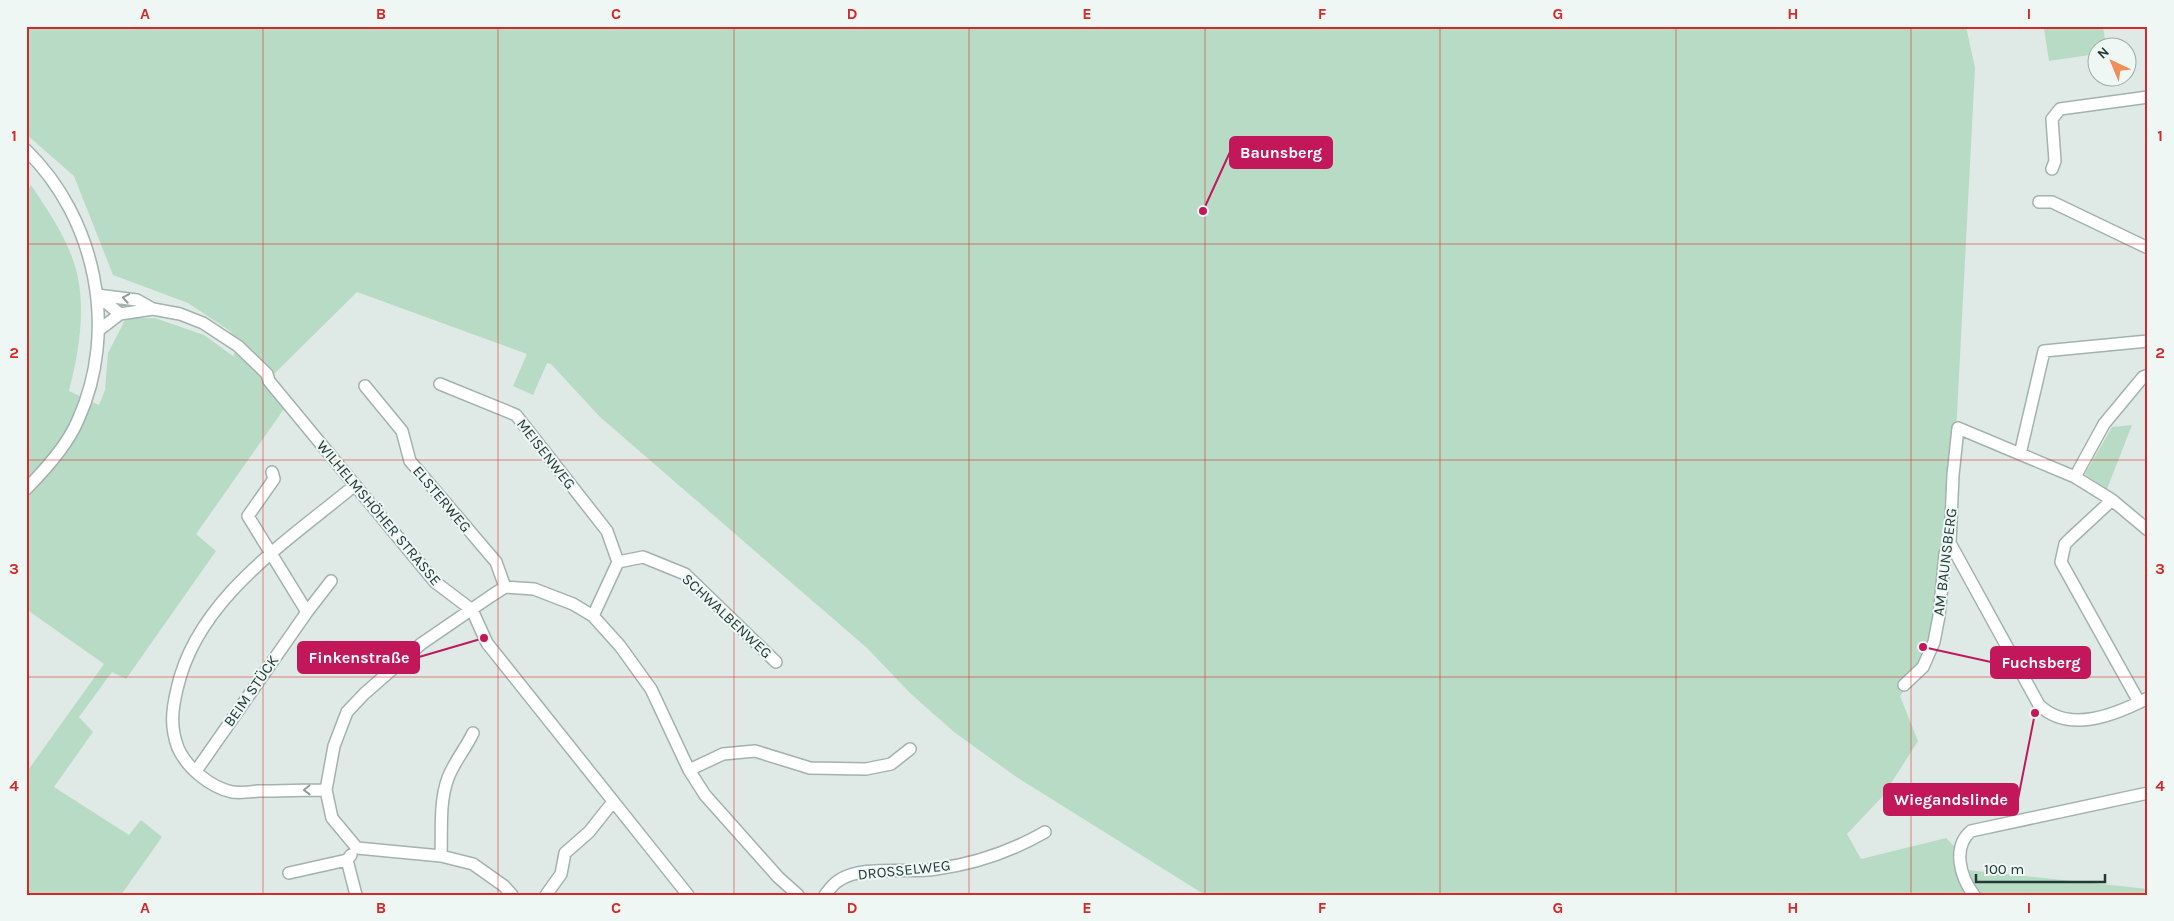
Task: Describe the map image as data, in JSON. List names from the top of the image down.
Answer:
{
  "streets": {
    "street": [
      "MEISENWEG",
      "ELSTERWEG",
      "WILHELMSHÖHER STRASSE",
      "AM BAUNSBERG",
      "SCHWALBENWEG",
      "BEIM STÜCK",
      "DROSSELWEG"
    ]
  },
  "crossings": [
    ["MEISENWEG", "SCHWALBENWEG"]
  ],
  "places": [
    "Baunsberg",
    "Finkenstraße",
    "Fuchsberg",
    "Wiegandslinde"
  ],
  "scale_bar": "100 m",
  "north": "top left",
  "grid": {
    "columns": [
      "A",
      "B",
      "C",
      "D",
      "E",
      "F",
      "G",
      "H",
      "I"
    ],
    "rows": [
      "1",
      "2",
      "3",
      "4"
    ]
  }
}
